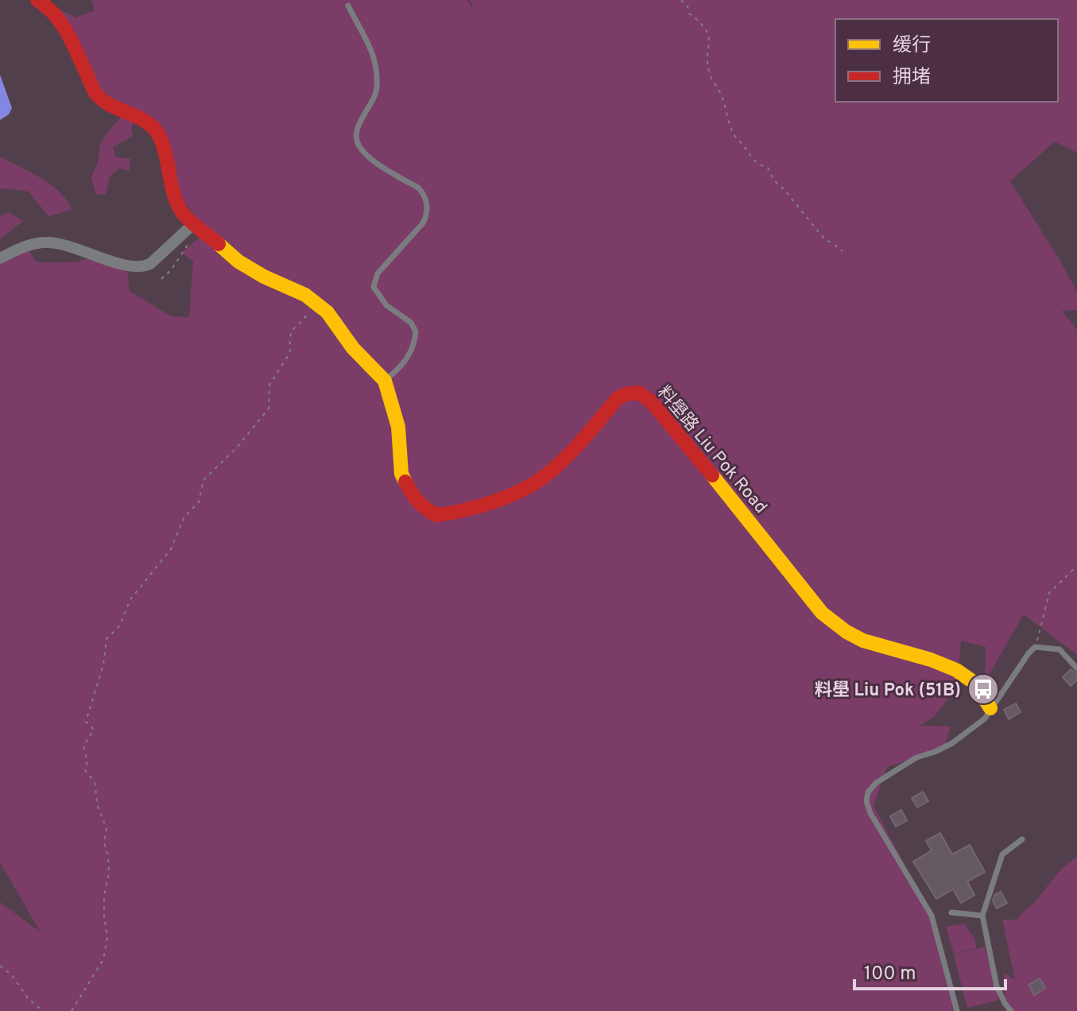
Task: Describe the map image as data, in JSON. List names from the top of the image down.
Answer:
{
  "streets": {
    "street": ["料壆路 Liu Pok Road"]
  },
  "places": {
    "bus stop": ["料壆 Liu Pok (51B)"]
  },
  "legend": ["缓行", "拥堵"],
  "scale_bar": "100 m"
}
